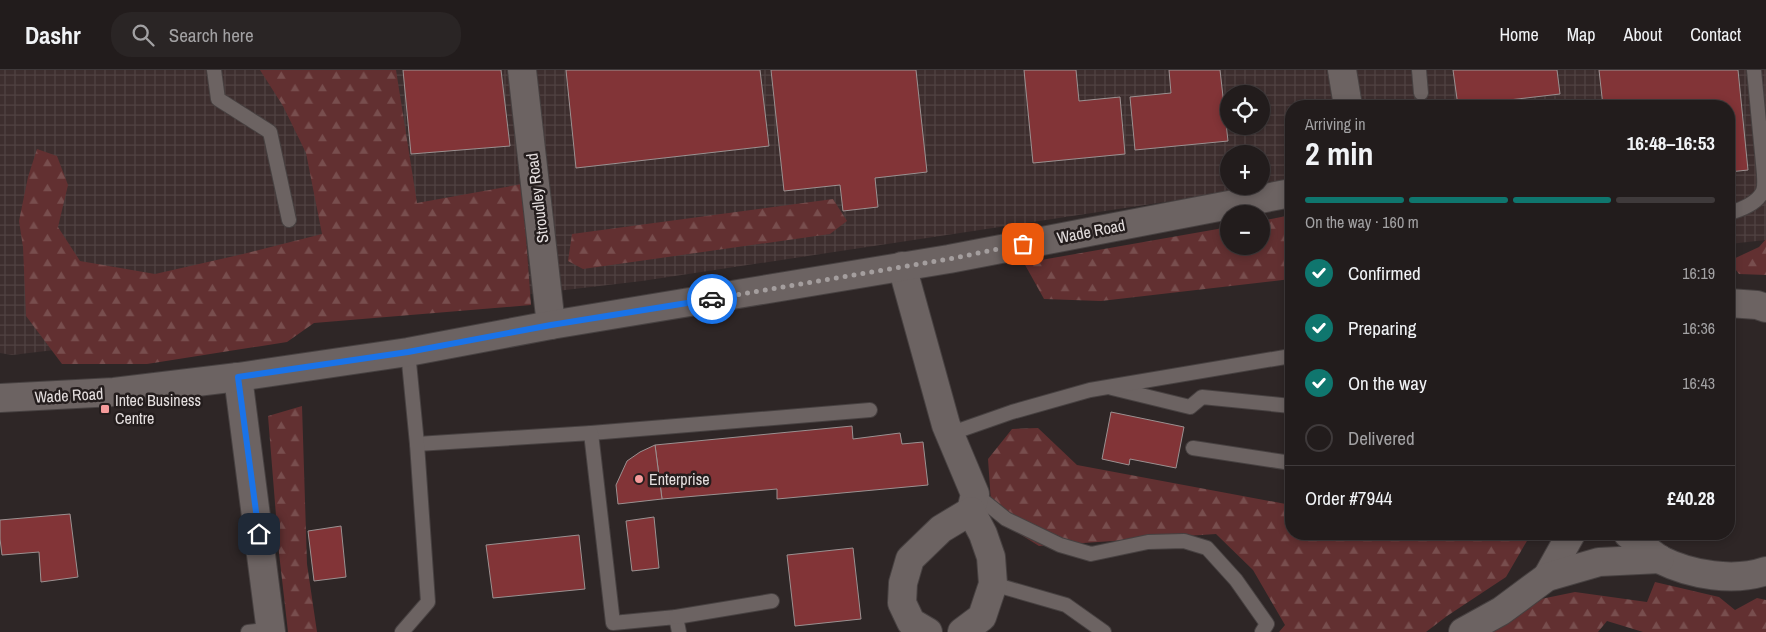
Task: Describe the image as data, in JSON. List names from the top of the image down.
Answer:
{
  "streets": {
    "street": ["Stroudley Road", "Wade Road"]
  },
  "crossings": [
    ["Stroudley Road", "Wade Road"]
  ],
  "places": {
    "transit": ["Intec Business Centre"],
    "other": ["Enterprise"]
  },
  "page": {
    "header": "Dashr",
    "search": "Search here",
    "nav": [
      "Home",
      "Map",
      "About",
      "Contact"
    ],
    "map_buttons": ["+", "−"],
    "heading": ["2 min", "Arriving in", "16:48–16:53"],
    "panel": ["Order #7944", "£40.28"],
    "bar": "On the way · 160 m",
    "list": [
      ["Confirmed", "16:19"],
      ["Preparing", "16:36"],
      ["On the way", "16:43"],
      "Delivered"
    ]
  }
}
